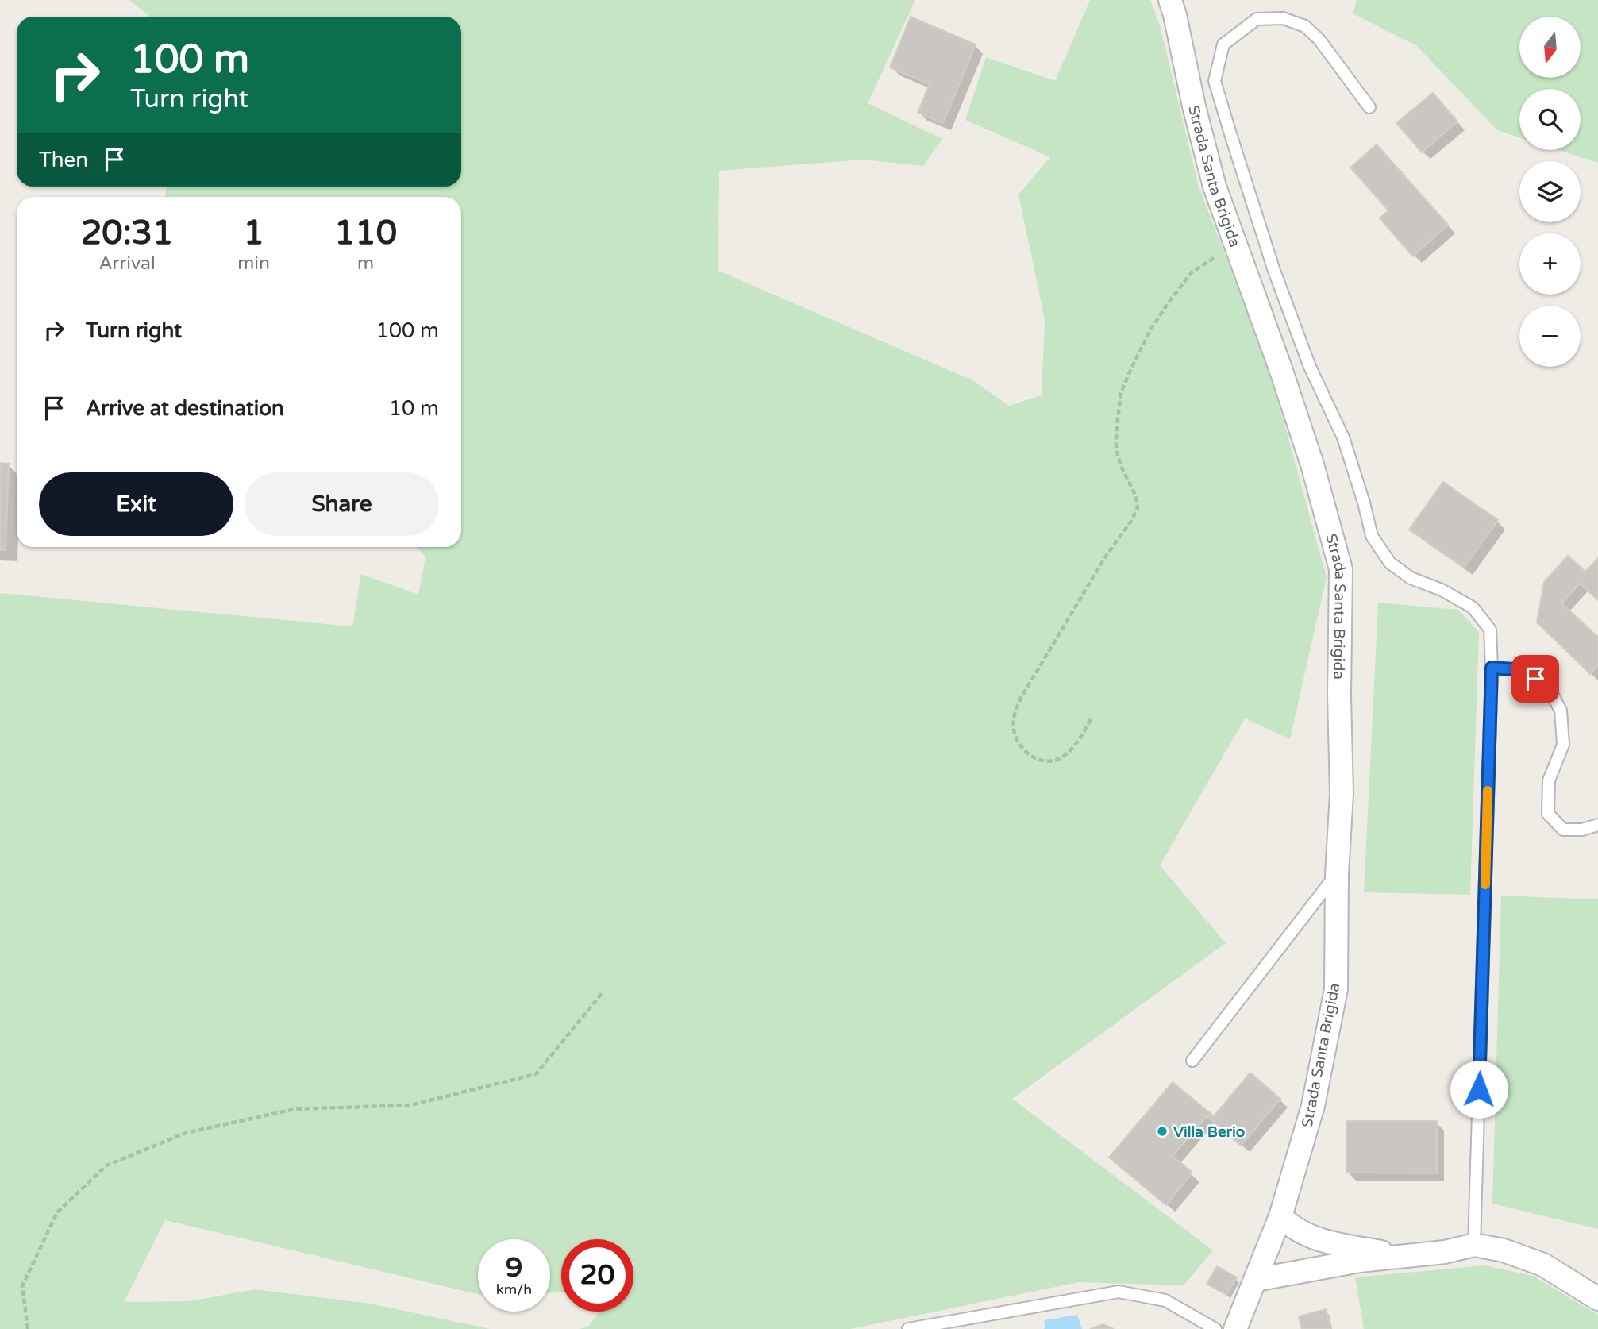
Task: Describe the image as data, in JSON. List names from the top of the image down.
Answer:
{
  "streets": {
    "street": ["Strada Santa Brigida"]
  },
  "places": ["Villa Berio"],
  "north": "bottom",
  "page": {
    "map_buttons": ["+", "−"],
    "turn": ["100 m", "Turn right"],
    "then": "Then",
    "eta": [
      "20:31",
      "Arrival",
      "1",
      "min",
      "110",
      "m"
    ],
    "list": [
      {
        "name": "Turn right",
        "value": "100 m"
      },
      {
        "name": "Arrive at destination",
        "value": "10 m"
      }
    ],
    "buttons": ["Exit", "Share"],
    "speed": "9 km/h",
    "limit": "20"
  }
}
